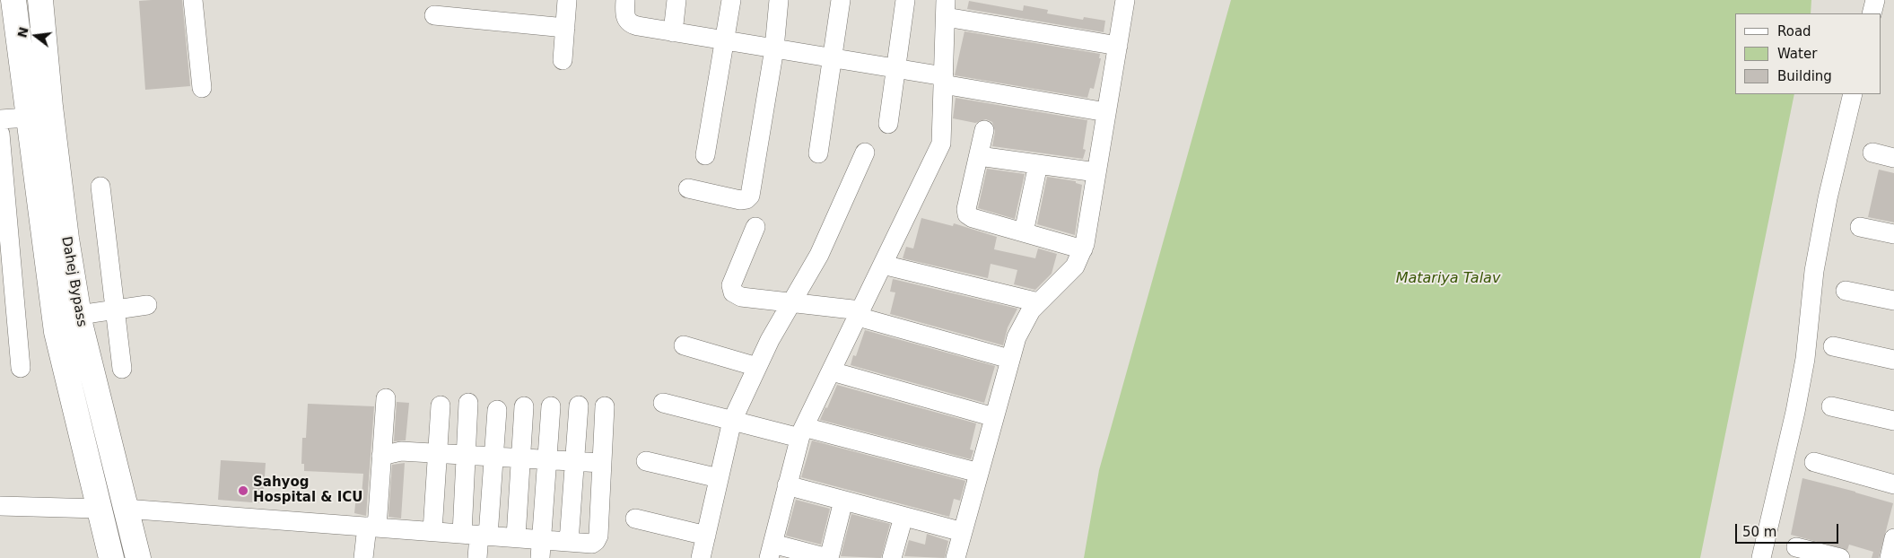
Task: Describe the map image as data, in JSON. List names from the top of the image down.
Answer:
{
  "streets": {
    "highway": ["Dahej Bypass"]
  },
  "water": ["Matariya Talav"],
  "places": ["Sahyog Hospital & ICU"],
  "legend": ["Road", "Water", "Building"],
  "scale_bar": "50 m",
  "north": "left"
}
